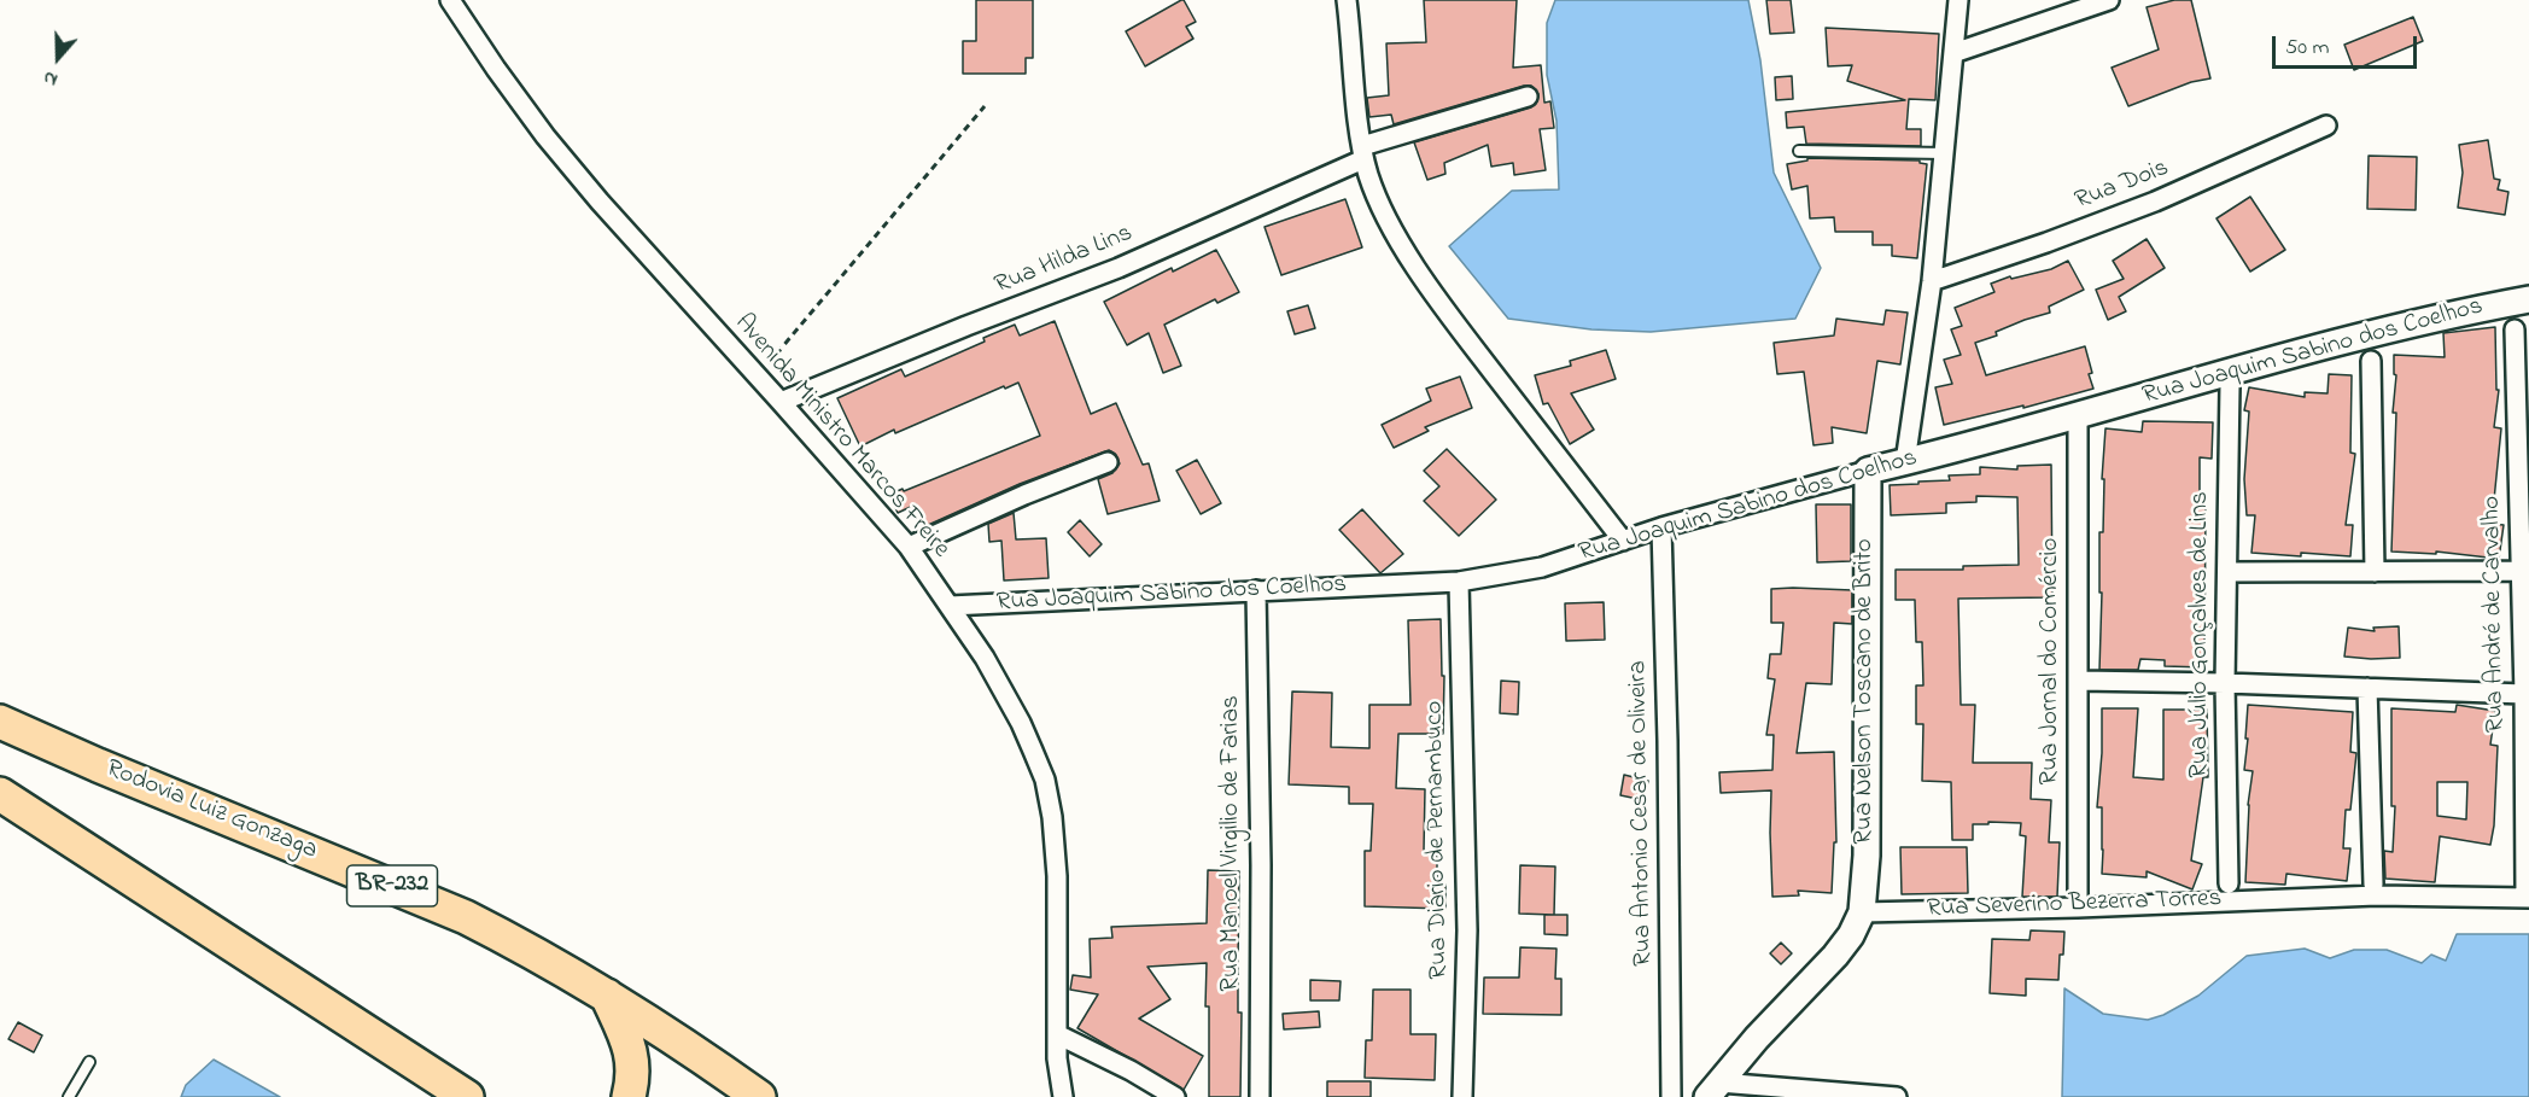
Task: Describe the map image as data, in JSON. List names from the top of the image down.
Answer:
{
  "streets": {
    "highway": ["Rodovia Luiz Gonzaga", "BR-232"],
    "main road": ["Rua Joaquim Sabino dos Coelhos", "Rua Nelson Toscano de Brito"],
    "street": [
      "Rua Dois",
      "Rua Hilda Lins",
      "Avenida Ministro Marcos Freire",
      "Rua André de Carvalho",
      "Rua Júlio Gonçalves de Lins",
      "Rua Jornal do Comércio",
      "Rua Antonio Cesar de Oliveira",
      "Rua Diário de Pernambuco",
      "Rua Manoel Virgilio de Farias",
      "Rua Severino Bezerra Torres"
    ]
  },
  "crossings": [
    ["Rua Hilda Lins", "Avenida Ministro Marcos Freire"],
    ["Rua Joaquim Sabino dos Coelhos", "Avenida Ministro Marcos Freire"],
    ["Rua Joaquim Sabino dos Coelhos", "Rua Jornal do Comércio"],
    ["Rua Joaquim Sabino dos Coelhos", "Rua Nelson Toscano de Brito"],
    ["Rua Joaquim Sabino dos Coelhos", "Rua Antonio Cesar de Oliveira"],
    ["Rua Joaquim Sabino dos Coelhos", "Rua Diário de Pernambuco"],
    ["Rua Joaquim Sabino dos Coelhos", "Rua Manoel Virgilio de Farias"],
    ["Rua André de Carvalho", "Rua Severino Bezerra Torres"],
    ["Rua Jornal do Comércio", "Rua Severino Bezerra Torres"],
    ["Rua Nelson Toscano de Brito", "Rua Severino Bezerra Torres"]
  ],
  "scale_bar": "50 m",
  "north": "bottom"
}
